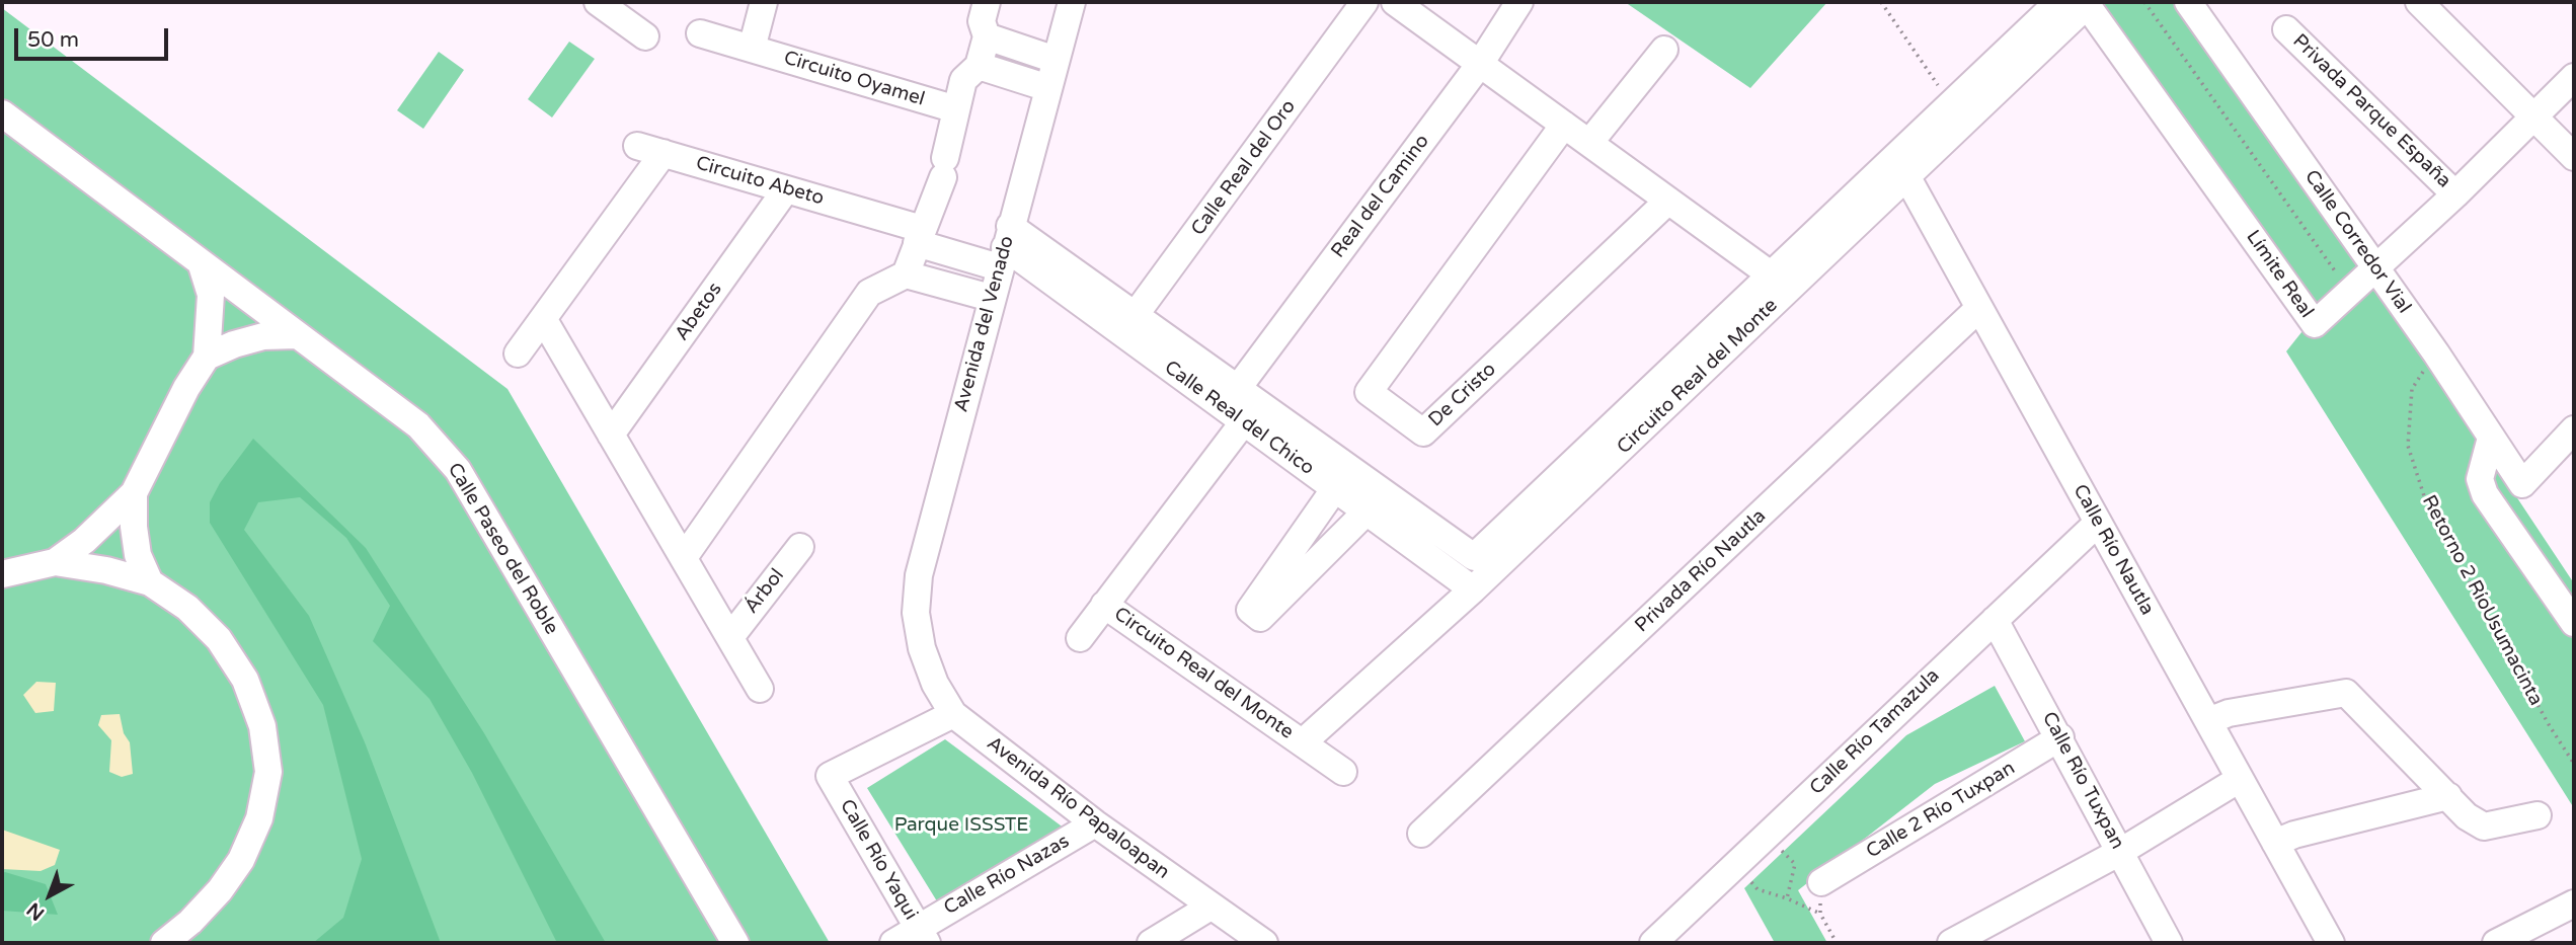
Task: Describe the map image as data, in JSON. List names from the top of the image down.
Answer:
{
  "streets": {
    "street": [
      "Circuito Oyamel",
      "Privada Parque España",
      "Calle Real del Oro",
      "Circuito Abeto",
      "Real del Camino",
      "Calle Corredor Vial",
      "Límite Real",
      "Abetos",
      "Avenida del Venado",
      "Circuito Real del Monte",
      "De Cristo",
      "Calle Real del Chico",
      "Calle Paseo del Roble",
      "Calle Río Nautla",
      "Privada Río Nautla",
      "Árbol",
      "Calle Río Tamazula",
      "Calle Río Tuxpan",
      "Avenida Río Papaloapan",
      "Calle 2 Río Tuxpan",
      "Calle Río Yaqui",
      "Calle Río Nazas"
    ],
    "path": ["Retorno 2 RíoUsumacinta"]
  },
  "crossings": [
    ["Privada Parque España", "Límite Real"],
    ["Calle Real del Oro", "Calle Real del Chico"],
    ["Circuito Abeto", "Abetos"],
    ["Circuito Abeto", "Avenida del Venado"],
    ["Circuito Abeto", "Calle Real del Chico"],
    ["Real del Camino", "Circuito Real del Monte"],
    ["Real del Camino", "Calle Real del Chico"],
    ["Calle Corredor Vial", "Límite Real"],
    ["Calle Corredor Vial", "Retorno 2 RíoUsumacinta"],
    ["Límite Real", "Circuito Real del Monte"],
    ["Avenida del Venado", "Calle Real del Chico"],
    ["Avenida del Venado", "Avenida Río Papaloapan"],
    ["Circuito Real del Monte", "Calle Real del Chico"],
    ["Circuito Real del Monte", "Calle Río Nautla"],
    ["Calle Río Nautla", "Privada Río Nautla"],
    ["Calle Río Nautla", "Calle Río Tamazula"],
    ["Calle Río Tamazula", "Calle Río Tuxpan"],
    ["Calle Río Tuxpan", "Calle 2 Río Tuxpan"],
    ["Avenida Río Papaloapan", "Calle Río Yaqui"],
    ["Avenida Río Papaloapan", "Calle Río Nazas"],
    ["Calle Río Yaqui", "Calle Río Nazas"]
  ],
  "parks": ["Parque ISSSTE"],
  "scale_bar": "50 m",
  "north": "bottom left"
}
